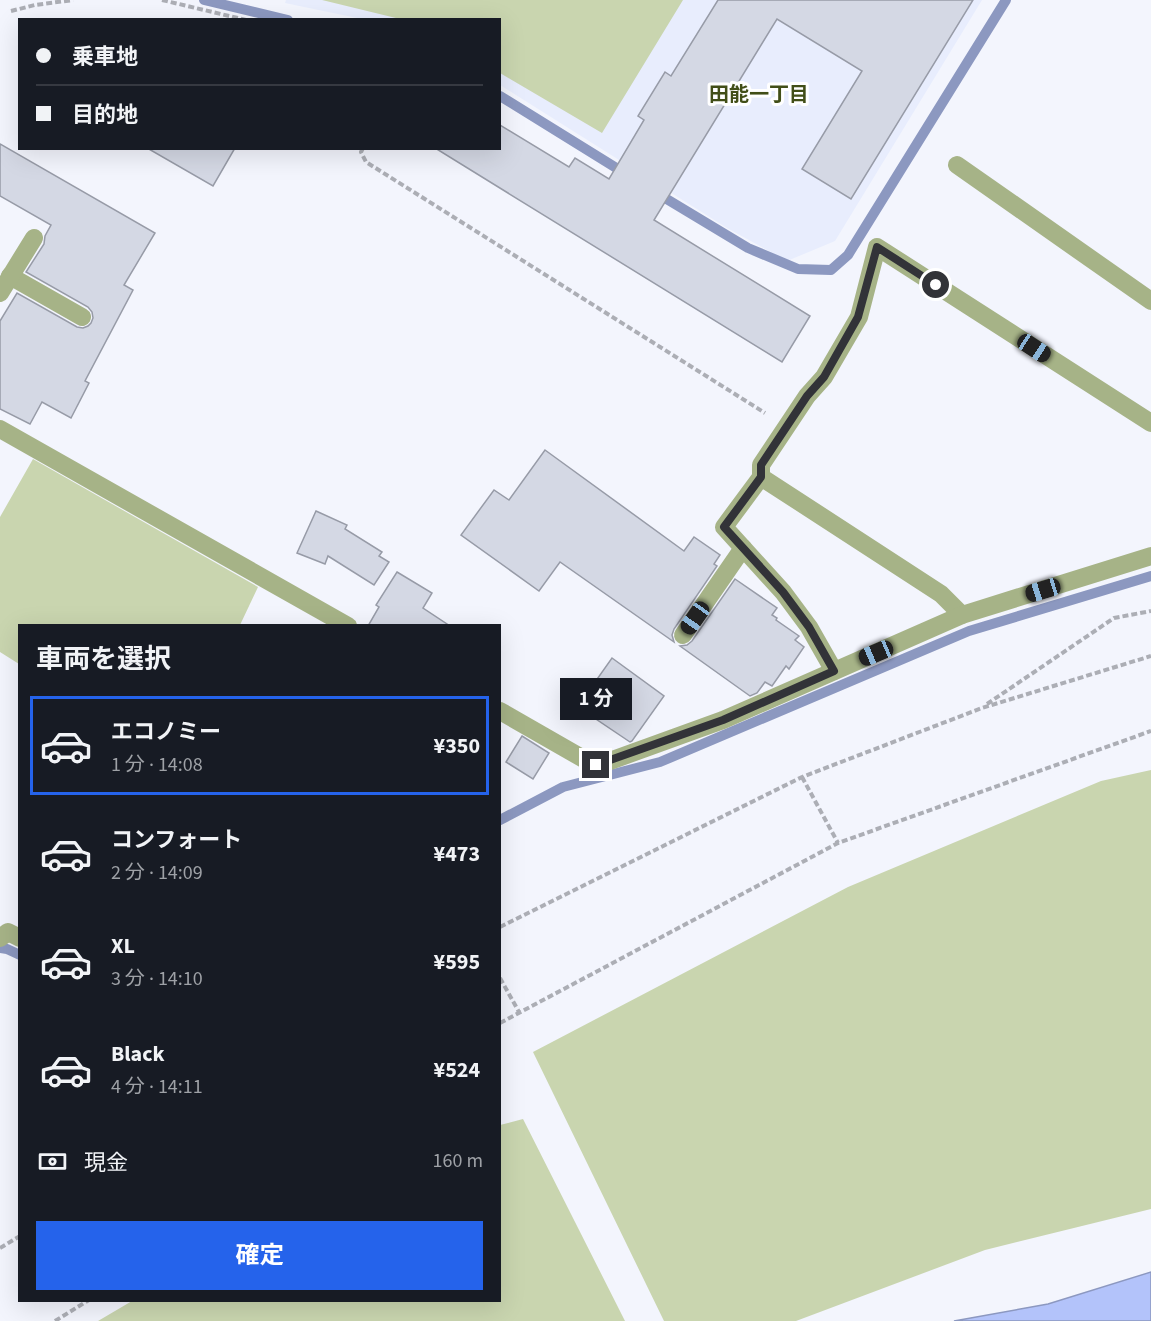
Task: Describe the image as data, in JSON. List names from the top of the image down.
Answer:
{
  "districts": ["田能一丁目"],
  "page": {
    "banner": ["乗車地", "目的地"],
    "heading": "車両を選択",
    "bubble": "1 分",
    "list": [
      {
        "name": "エコノミー",
        "note": "1 分 · 14:08",
        "value": "¥350"
      },
      {
        "name": "コンフォート",
        "note": "2 分 · 14:09",
        "value": "¥473"
      },
      {
        "name": "XL",
        "note": "3 分 · 14:10",
        "value": "¥595"
      },
      {
        "name": "Black",
        "note": "4 分 · 14:11",
        "value": "¥524"
      }
    ],
    "pay": ["現金", "160 m"],
    "buttons": "確定"
  }
}
